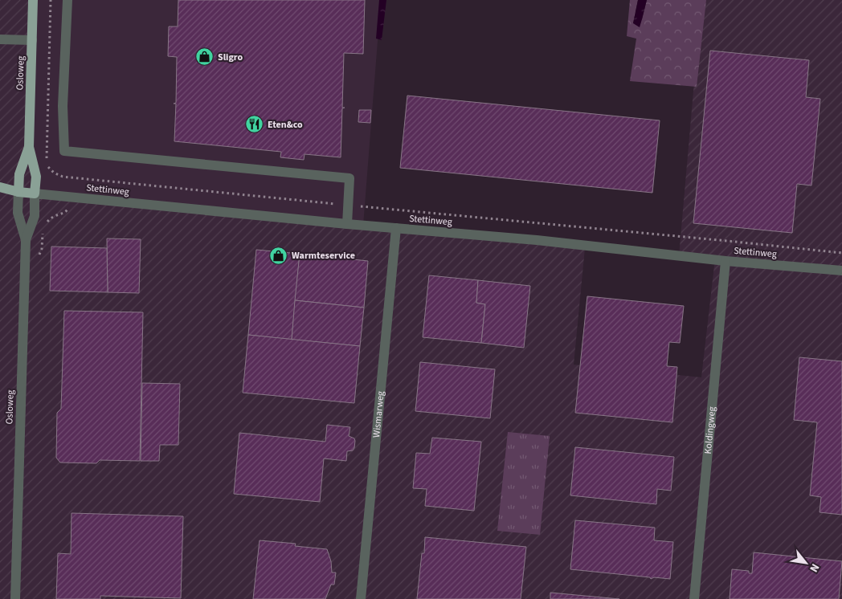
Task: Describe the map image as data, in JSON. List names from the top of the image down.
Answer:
{
  "streets": {
    "main road": ["Osloweg", "Stettinweg"],
    "street": ["Wismarweg", "Koldingweg"]
  },
  "crossings": [
    ["Osloweg", "Stettinweg"],
    ["Stettinweg", "Wismarweg"],
    ["Stettinweg", "Koldingweg"]
  ],
  "places": {
    "shop": ["Sligro", "Warmteservice"],
    "restaurant": ["Eten&co"]
  },
  "north": "bottom right"
}
